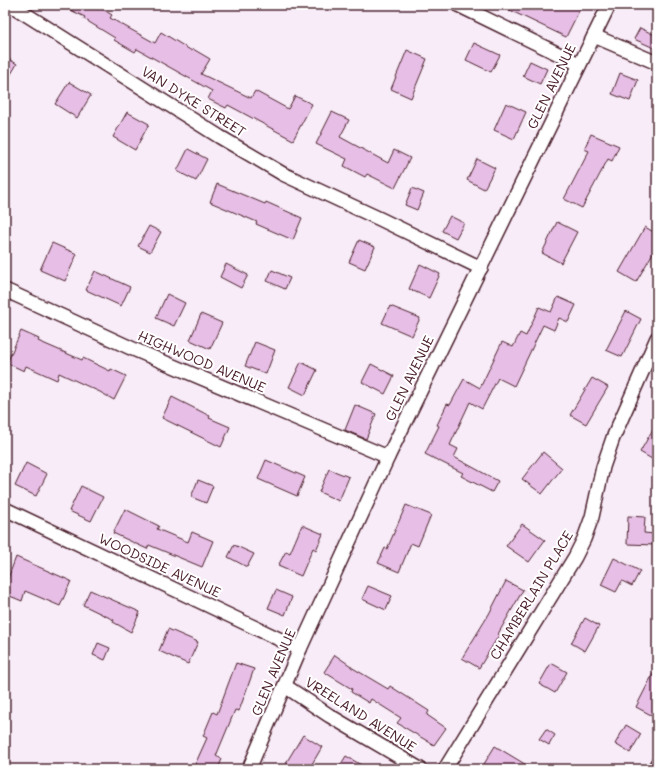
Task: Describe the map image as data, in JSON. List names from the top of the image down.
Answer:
{
  "streets": {
    "street": [
      "GLEN AVENUE",
      "VAN DYKE STREET",
      "HIGHWOOD AVENUE",
      "WOODSIDE AVENUE",
      "CHAMBERLAIN PLACE",
      "VREELAND AVENUE"
    ]
  },
  "crossings": [
    ["GLEN AVENUE", "VAN DYKE STREET"],
    ["GLEN AVENUE", "HIGHWOOD AVENUE"],
    ["GLEN AVENUE", "WOODSIDE AVENUE"],
    ["GLEN AVENUE", "VREELAND AVENUE"]
  ]
}
